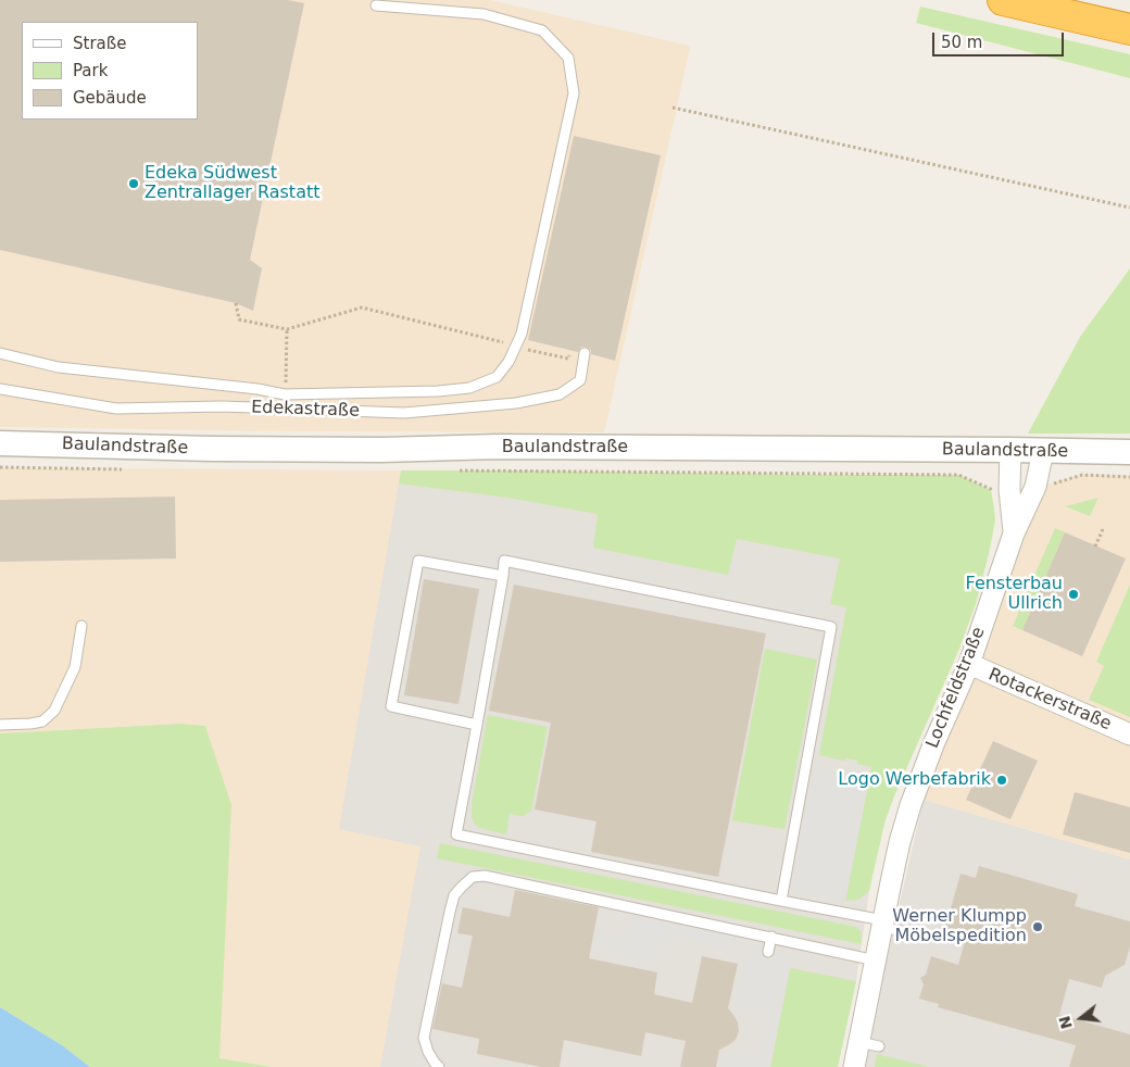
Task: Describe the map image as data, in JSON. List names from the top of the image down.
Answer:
{
  "streets": {
    "street": ["Baulandstraße", "Lochfeldstraße", "Rotackerstraße"],
    "lane": ["Edekastraße"]
  },
  "crossings": [
    ["Baulandstraße", "Lochfeldstraße"],
    ["Lochfeldstraße", "Rotackerstraße"]
  ],
  "places": [
    "Edeka Südwest Zentrallager Rastatt",
    "Fensterbau Ullrich",
    "Logo Werbefabrik",
    "Werner Klumpp Möbelspedition"
  ],
  "legend": ["Straße", "Park", "Gebäude"],
  "scale_bar": "50 m",
  "north": "left"
}
